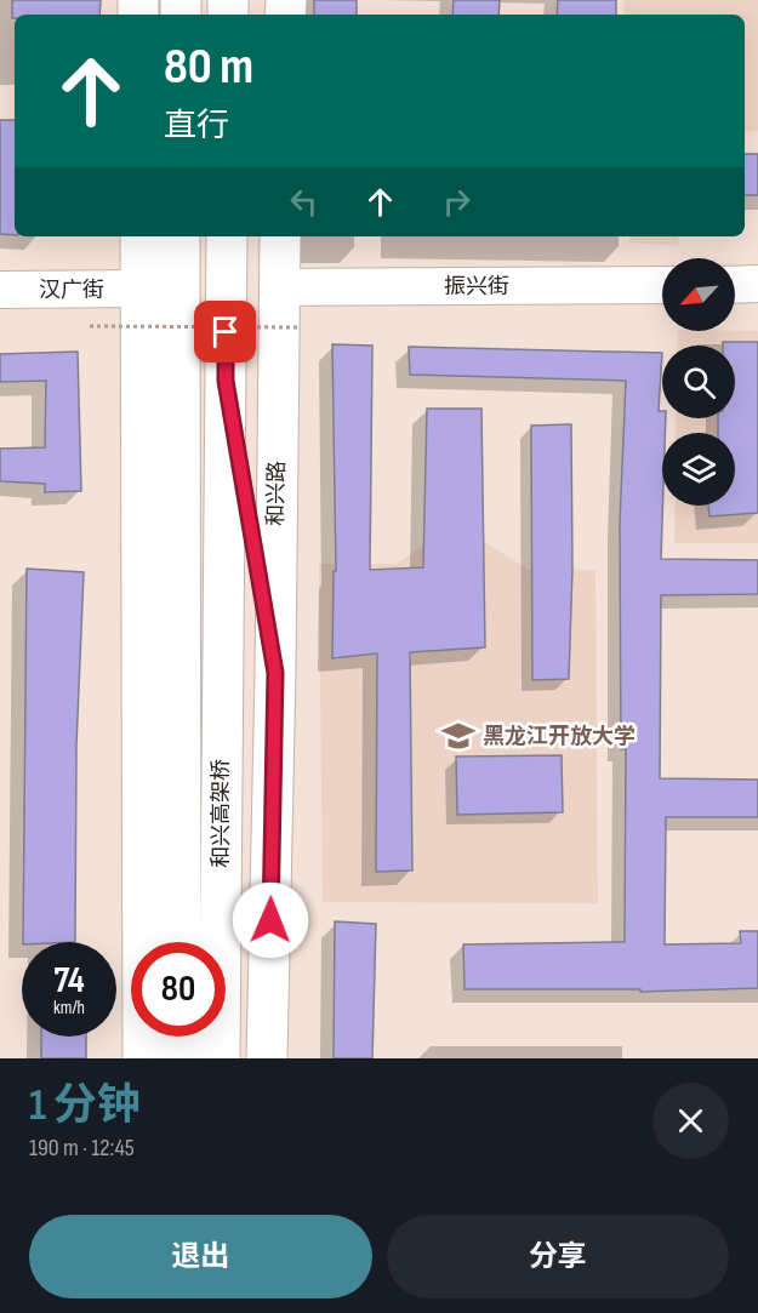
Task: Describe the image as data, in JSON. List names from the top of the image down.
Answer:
{
  "streets": {
    "highway": ["和兴路", "和兴高架桥"],
    "street": ["振兴街", "汉广街"]
  },
  "crossings": [
    ["振兴街", "和兴路"]
  ],
  "places": {
    "school or university": ["黑龙江开放大学"]
  },
  "north": "bottom left",
  "page": {
    "turn": ["80 m", "直行"],
    "speed": "74 km/h",
    "limit": "80",
    "heading": ["1 分钟", "190 m · 12:45"],
    "buttons": ["退出", "分享"]
  }
}
